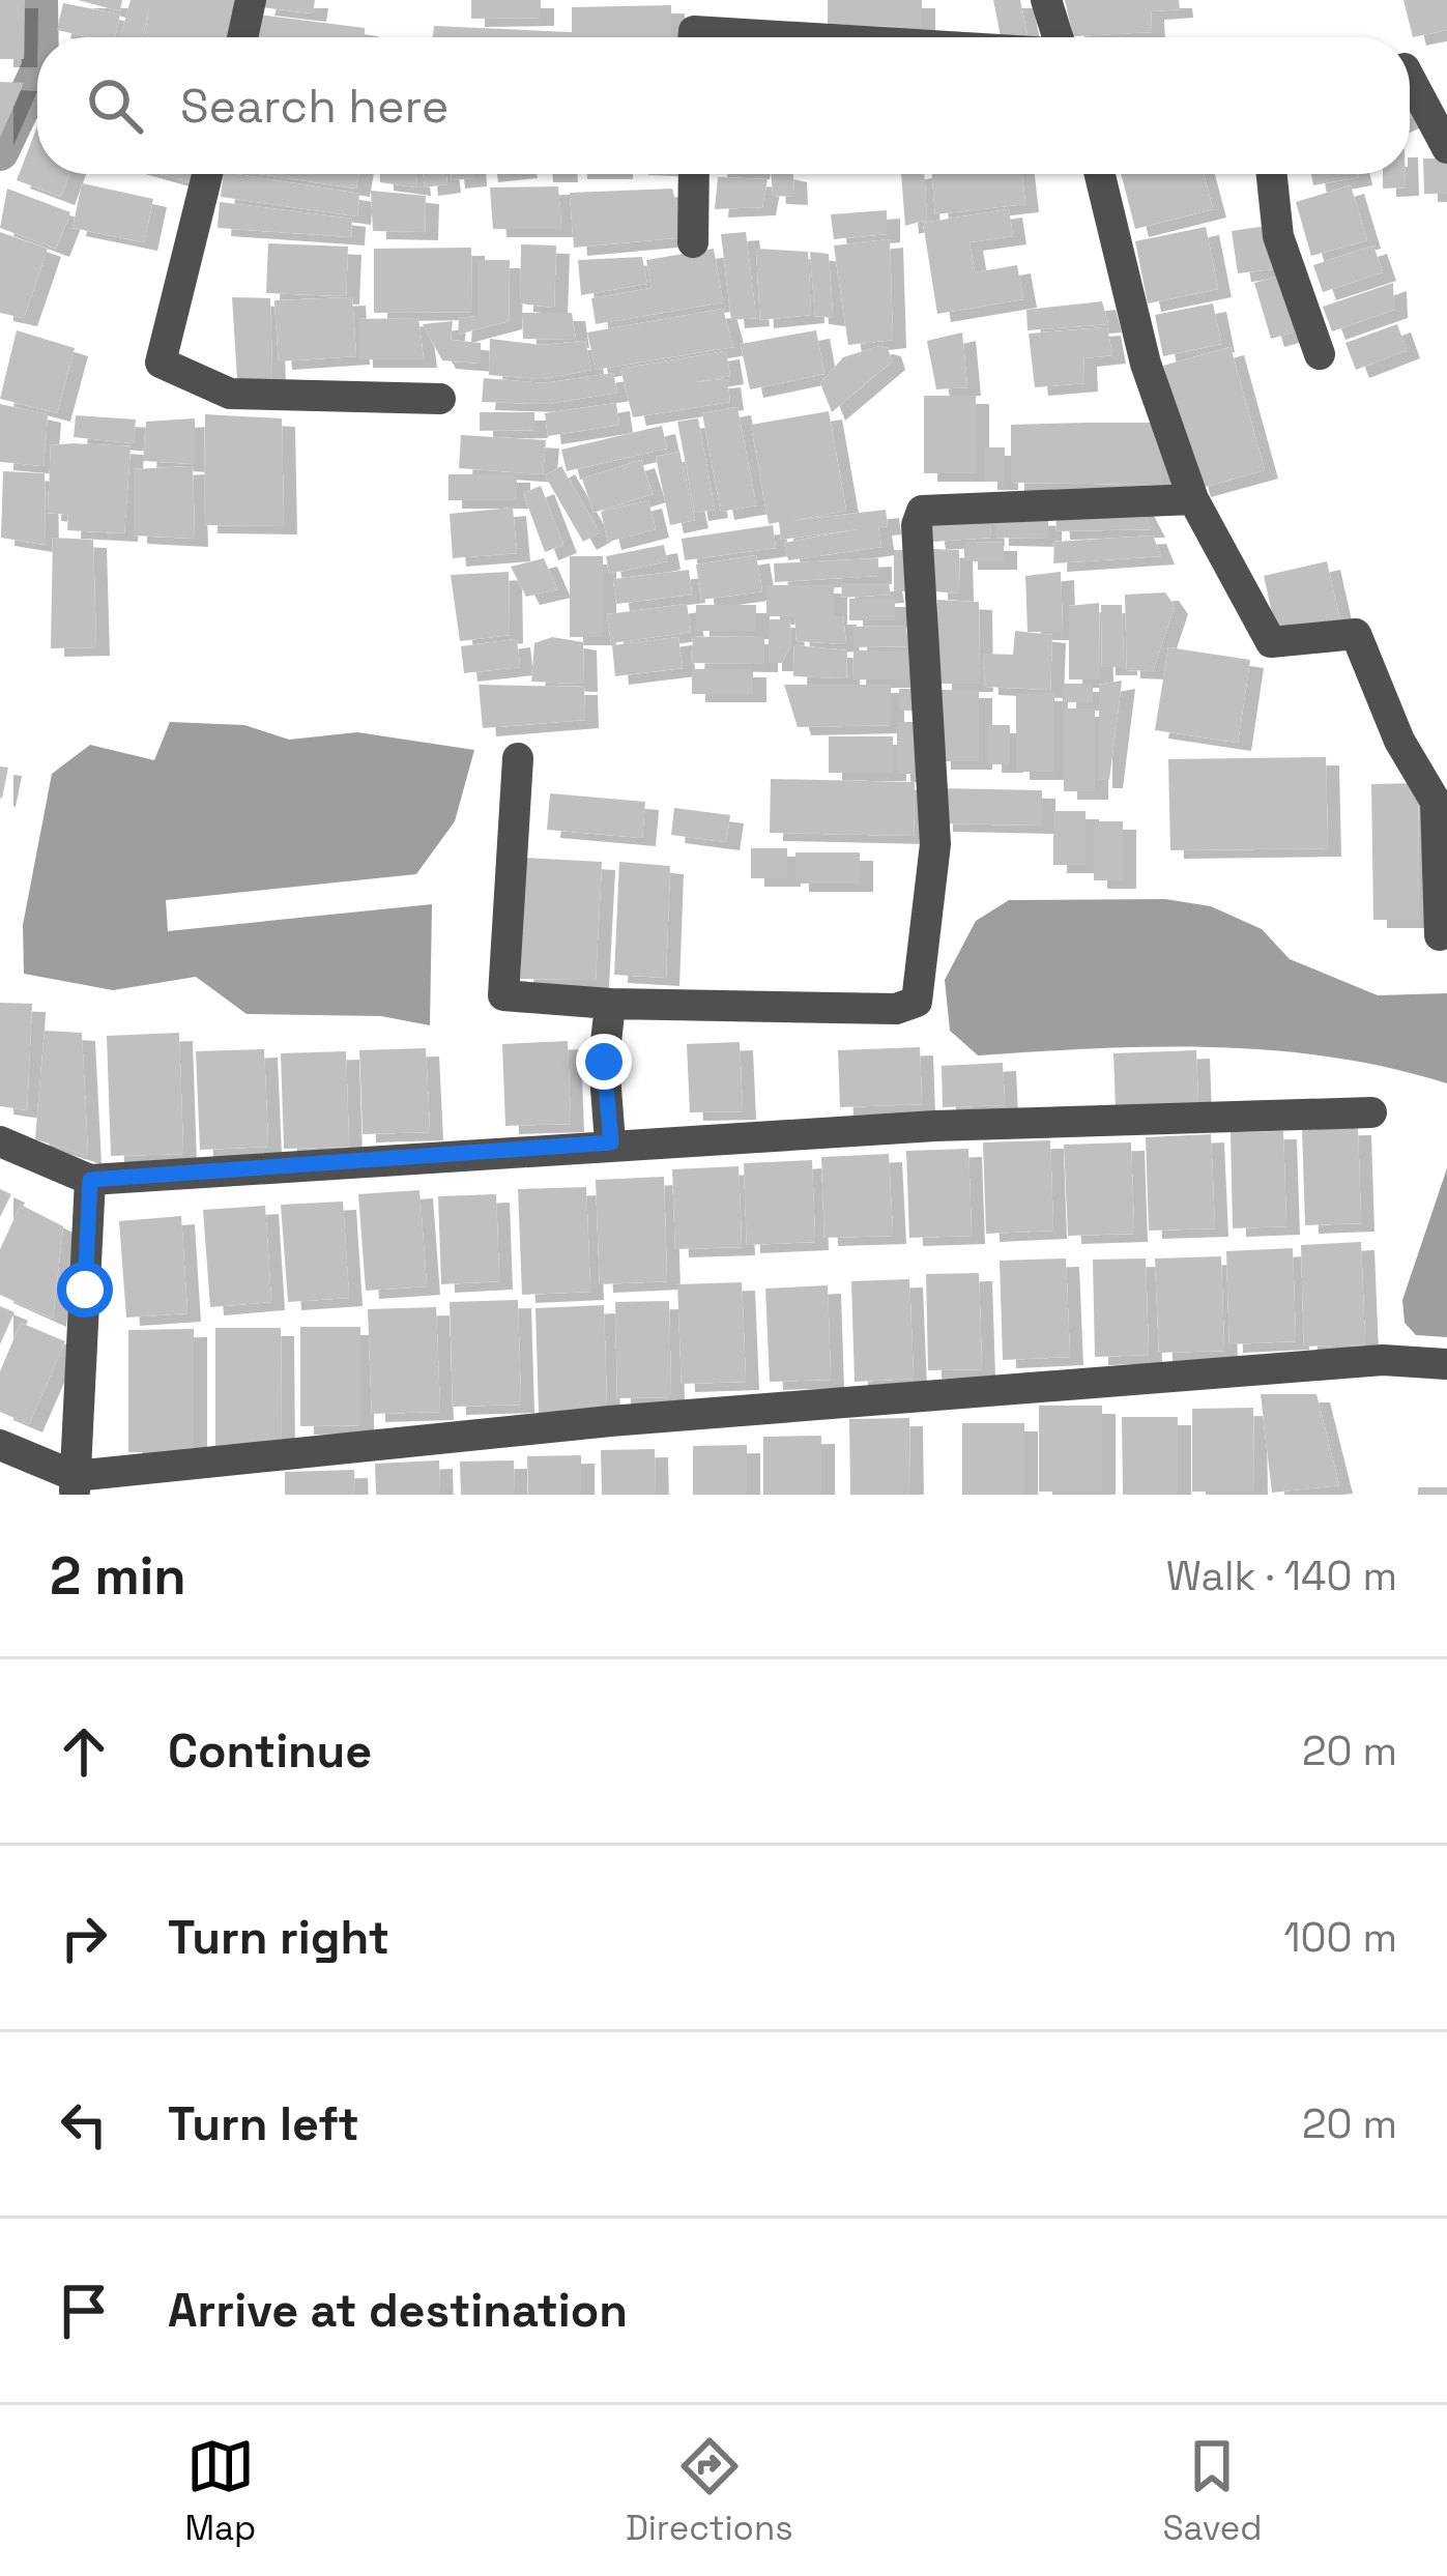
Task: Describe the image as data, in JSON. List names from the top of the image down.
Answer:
{
  "page": {
    "search": "Search here",
    "heading": ["2 min", "Walk · 140 m"],
    "list": [
      ["Continue", "20 m"],
      ["Turn right", "100 m"],
      ["Turn left", "20 m"],
      "Arrive at destination"
    ],
    "nav": ["Map", "Directions", "Saved"]
  }
}
